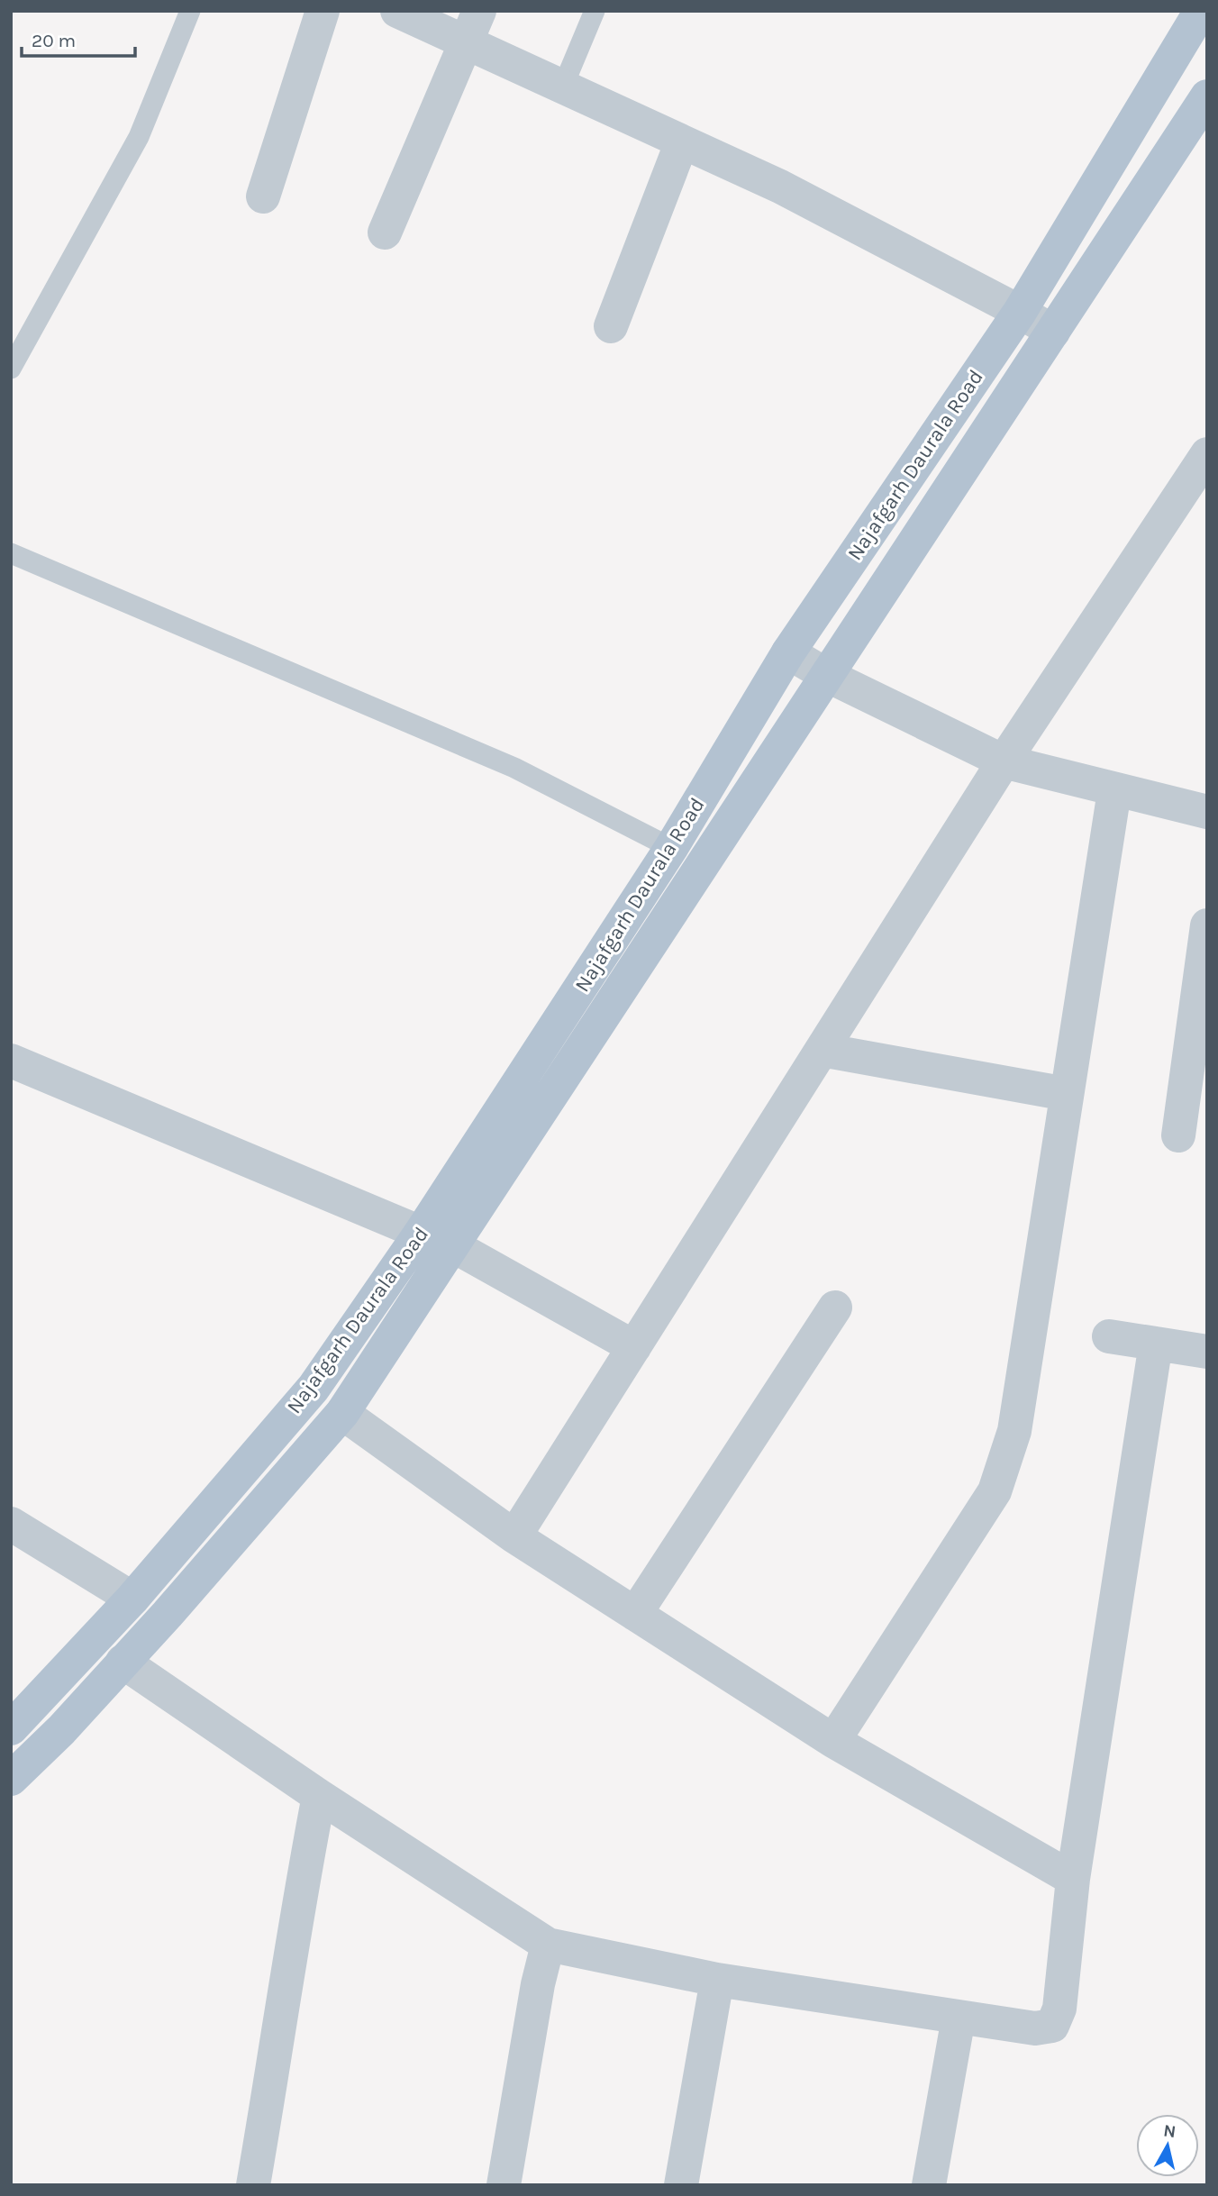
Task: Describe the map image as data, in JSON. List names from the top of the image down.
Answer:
{
  "streets": {
    "main road": ["Najafgarh Daurala Road"]
  },
  "scale_bar": "20 m",
  "north": "top"
}
